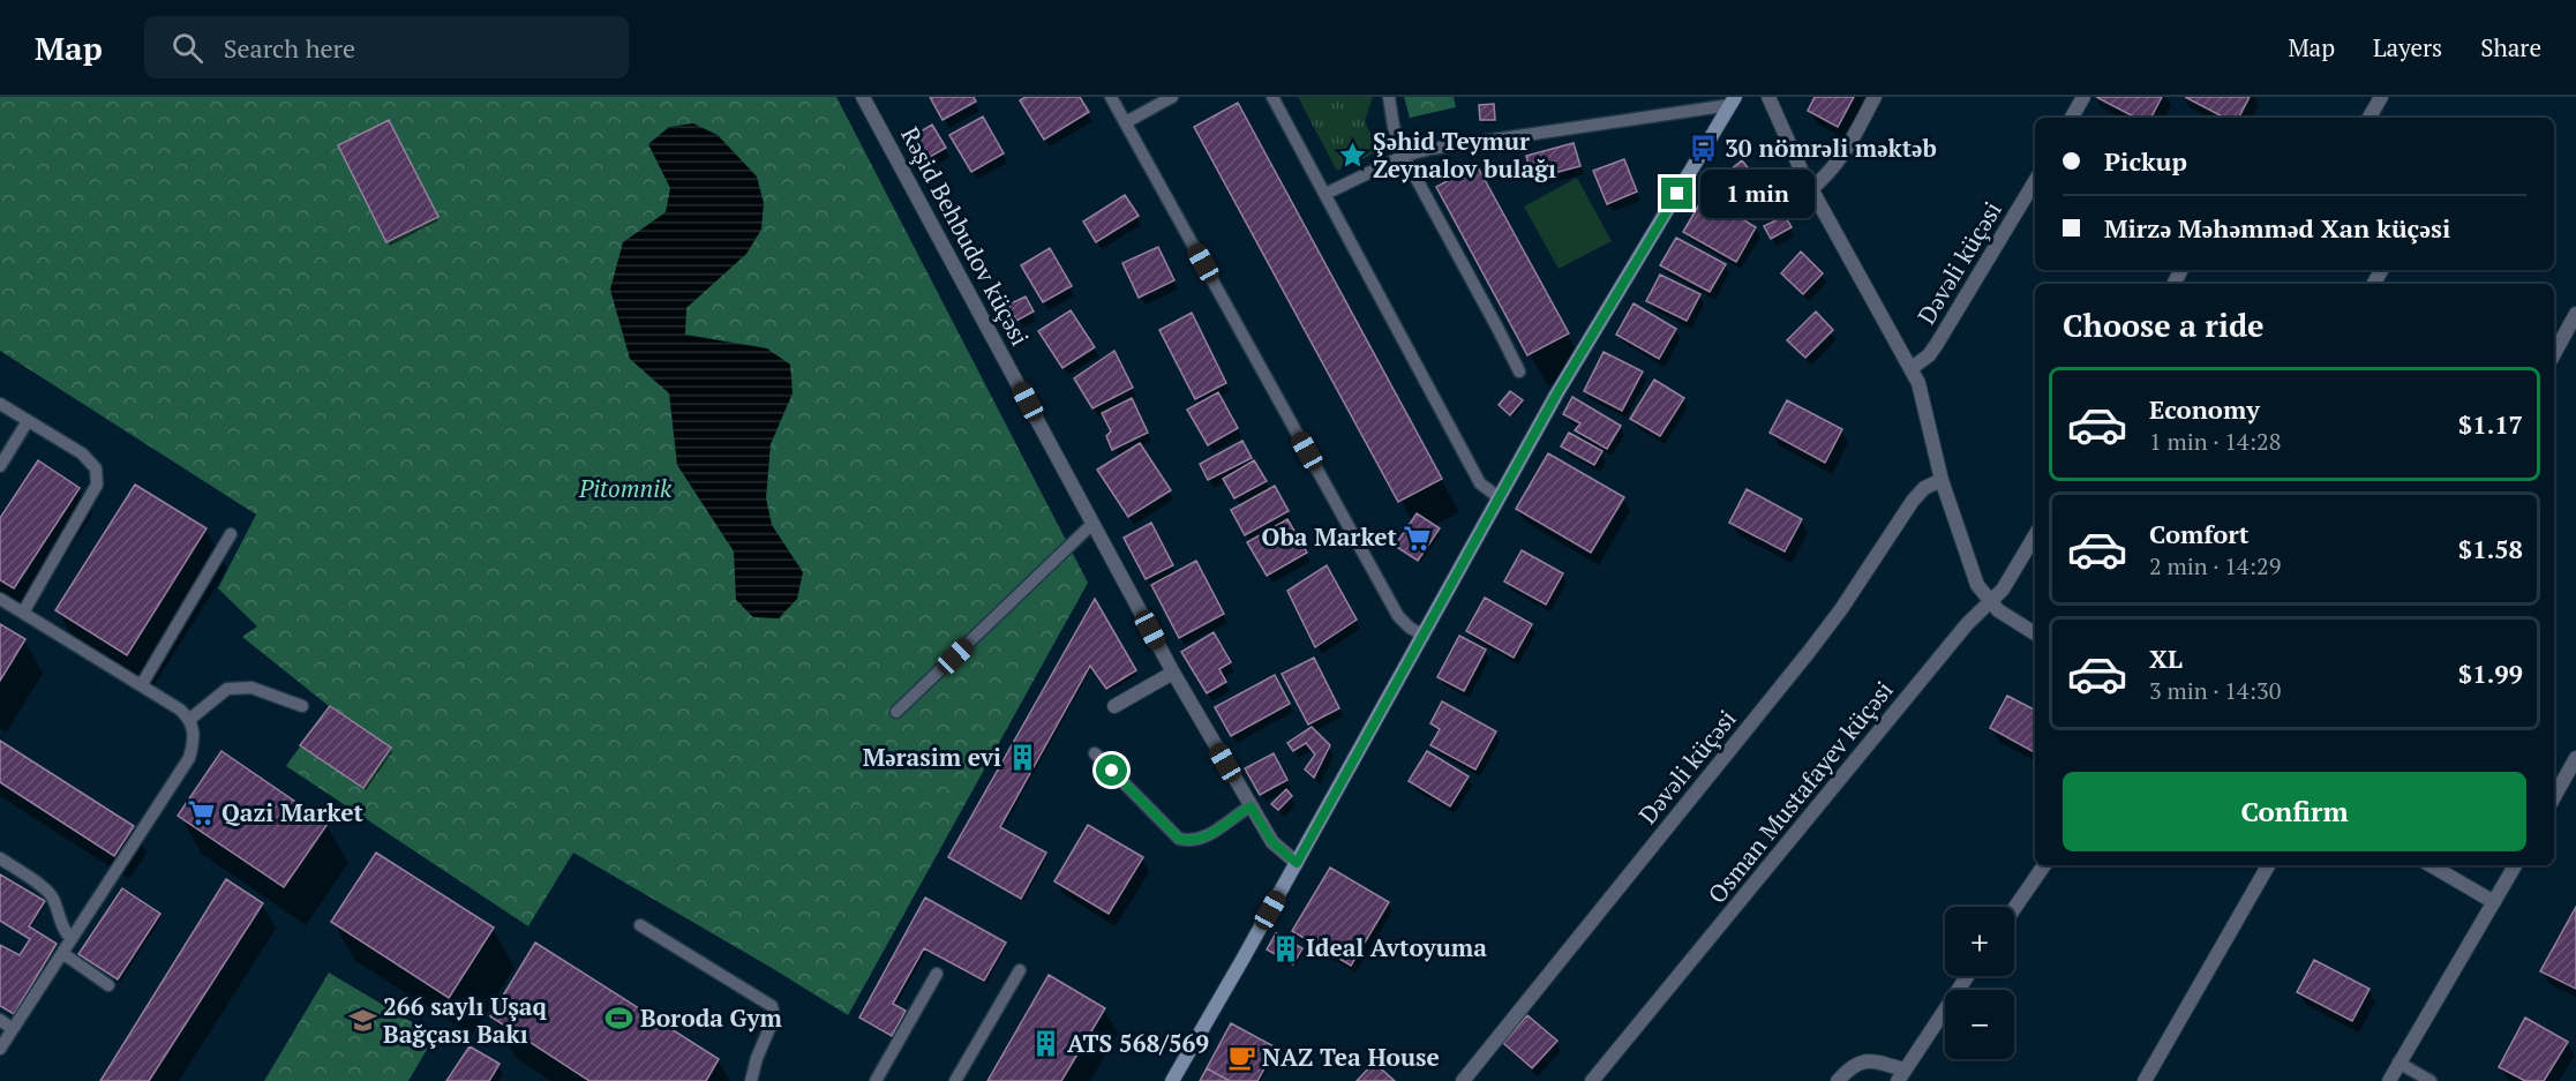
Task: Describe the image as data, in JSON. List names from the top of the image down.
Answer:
{
  "streets": {
    "street": ["Rəşid Behbudov küçəsi", "Dəvəli küçəsi", "Osman Mustafayev küçəsi"]
  },
  "parks": ["Pitomnik"],
  "places": {
    "bus stop": ["30 nömrəli məktəb"],
    "place": ["Şəhid Teymur Zeynalov bulağı"],
    "supermarket": ["Oba Market", "Qazi Market"],
    "building": ["Mərasim evi", "Ideal Avtoyuma", "ATS 568/569"],
    "sports": ["Boroda Gym"],
    "school or university": ["266 saylı Uşaq Bağçası Bakı"],
    "cafe": ["NAZ Tea House"]
  },
  "page": {
    "header": "Map",
    "search": "Search here",
    "nav": ["Map", "Layers", "Share"],
    "banner": ["Pickup", "Mirzə Məhəmməd Xan küçəsi"],
    "bubble": "1 min",
    "heading": "Choose a ride",
    "list": [
      {
        "name": "Economy",
        "note": "1 min · 14:28",
        "value": "$1.17"
      },
      {
        "name": "Comfort",
        "note": "2 min · 14:29",
        "value": "$1.58"
      },
      {
        "name": "XL",
        "note": "3 min · 14:30",
        "value": "$1.99"
      }
    ],
    "buttons": "Confirm",
    "map_buttons": ["+", "−"]
  }
}
